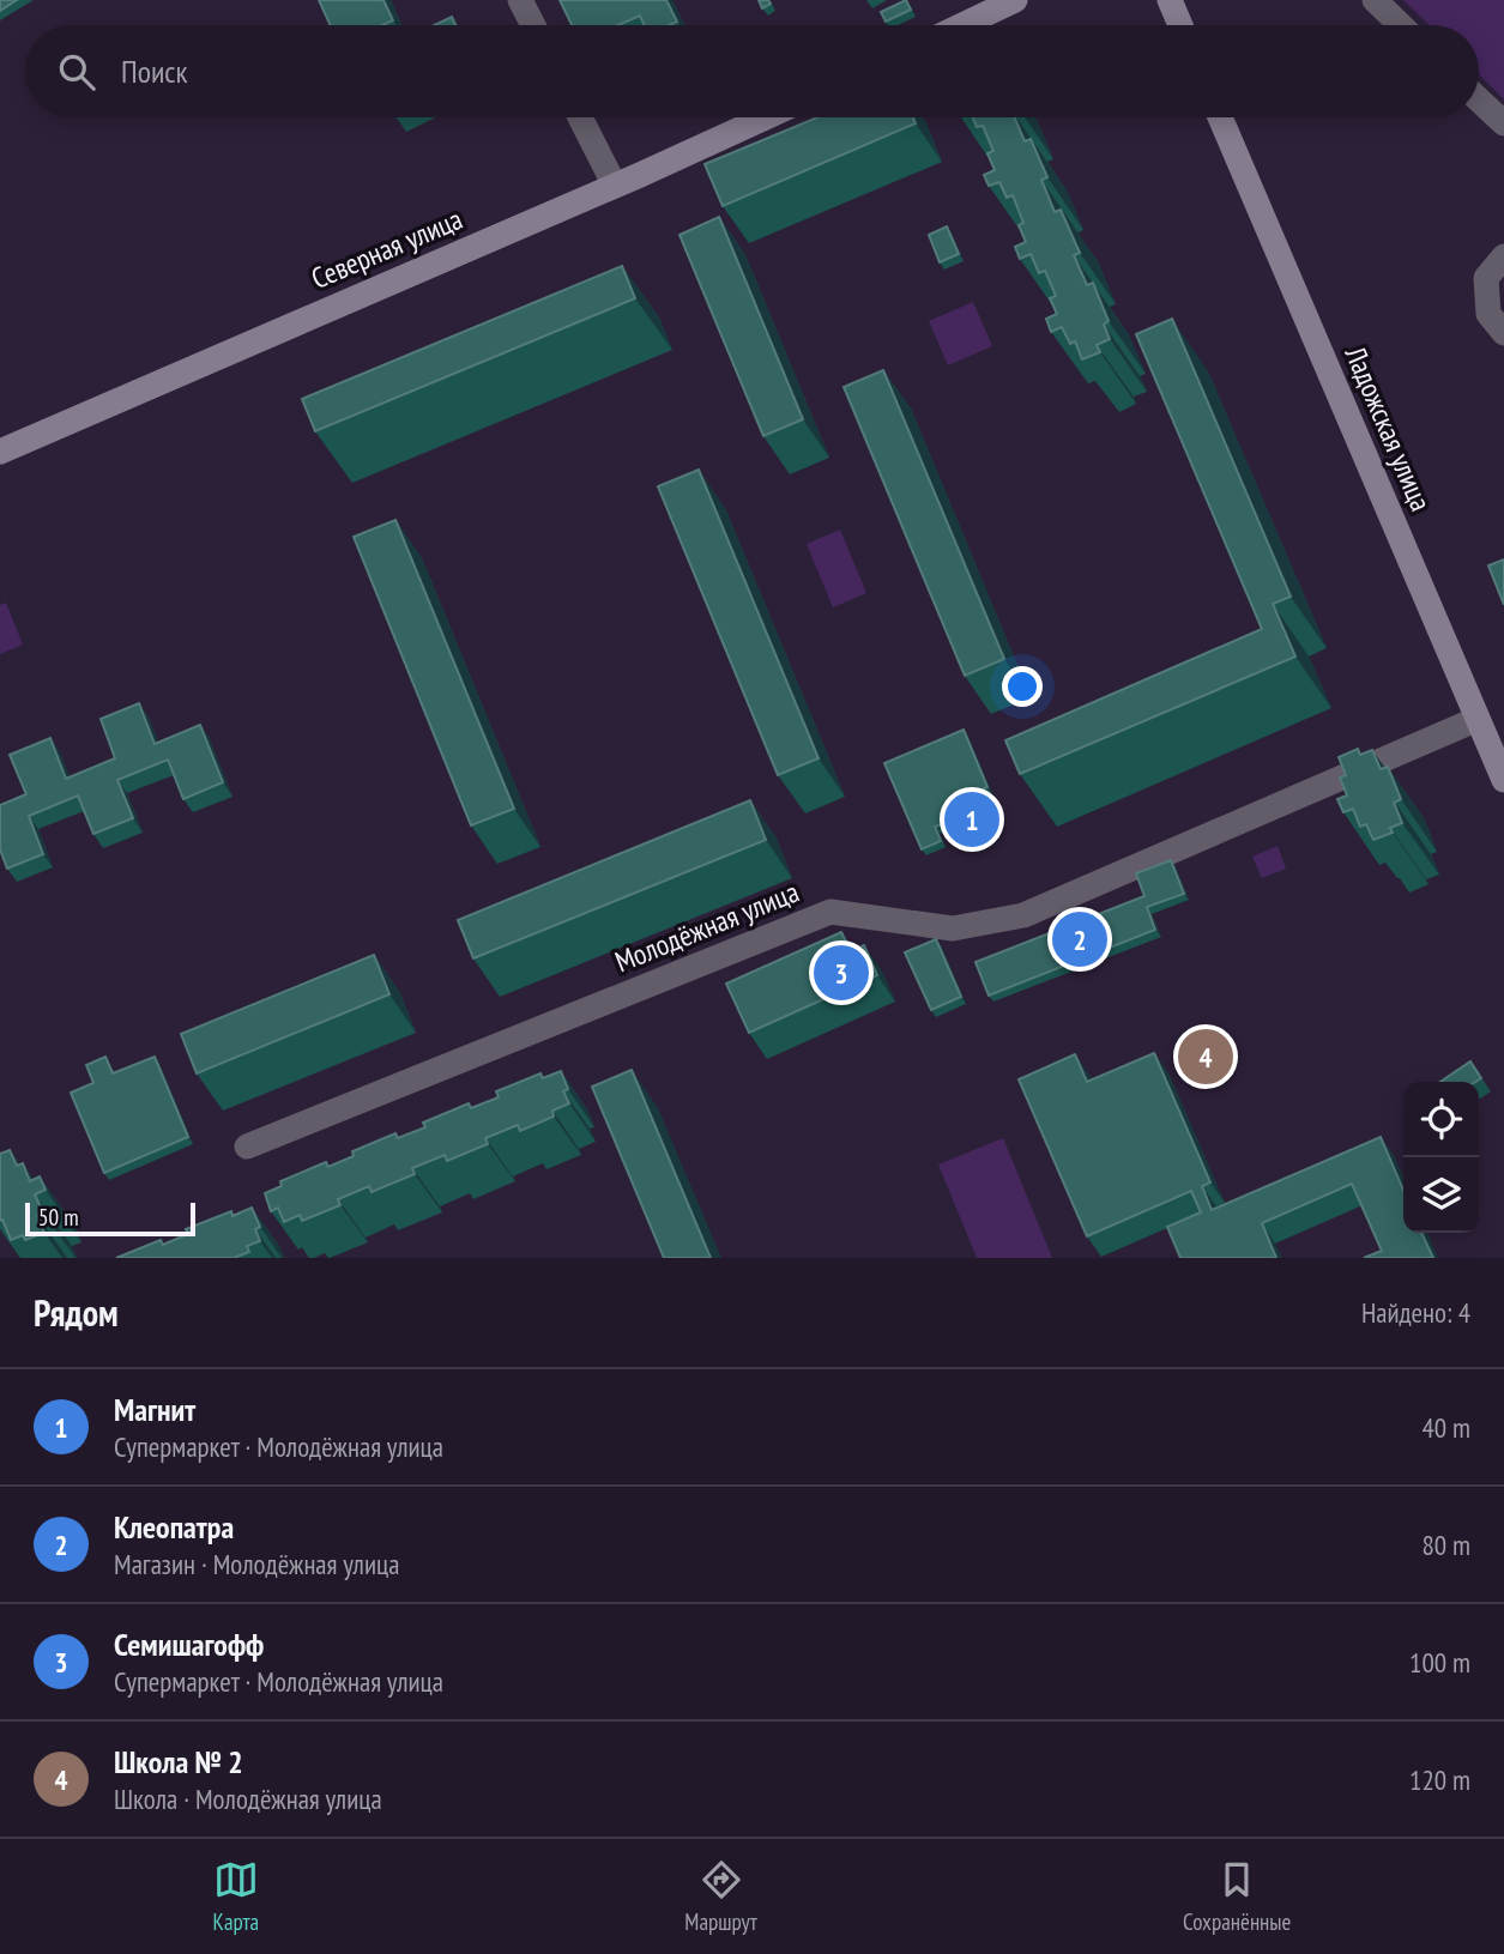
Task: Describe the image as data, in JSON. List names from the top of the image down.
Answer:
{
  "streets": {
    "street": ["Северная улица", "Ладожская улица", "Молодёжная улица"]
  },
  "crossings": [
    ["Ладожская улица", "Молодёжная улица"]
  ],
  "scale_bar": "50 m",
  "page": {
    "search": "Поиск",
    "pins": [
      "1",
      "2",
      "3",
      "4"
    ],
    "scale": "50 m",
    "heading": ["Рядом", "Найдено: 4"],
    "list": [
      {
        "mark": "1",
        "name": "Магнит",
        "note": "Супермаркет · Молодёжная улица",
        "value": "40 m"
      },
      {
        "mark": "2",
        "name": "Клеопатра",
        "note": "Магазин · Молодёжная улица",
        "value": "80 m"
      },
      {
        "mark": "3",
        "name": "Семишагофф",
        "note": "Супермаркет · Молодёжная улица",
        "value": "100 m"
      },
      {
        "mark": "4",
        "name": "Школа № 2",
        "note": "Школа · Молодёжная улица",
        "value": "120 m"
      }
    ],
    "nav": ["Карта", "Маршрут", "Сохранённые"]
  }
}
